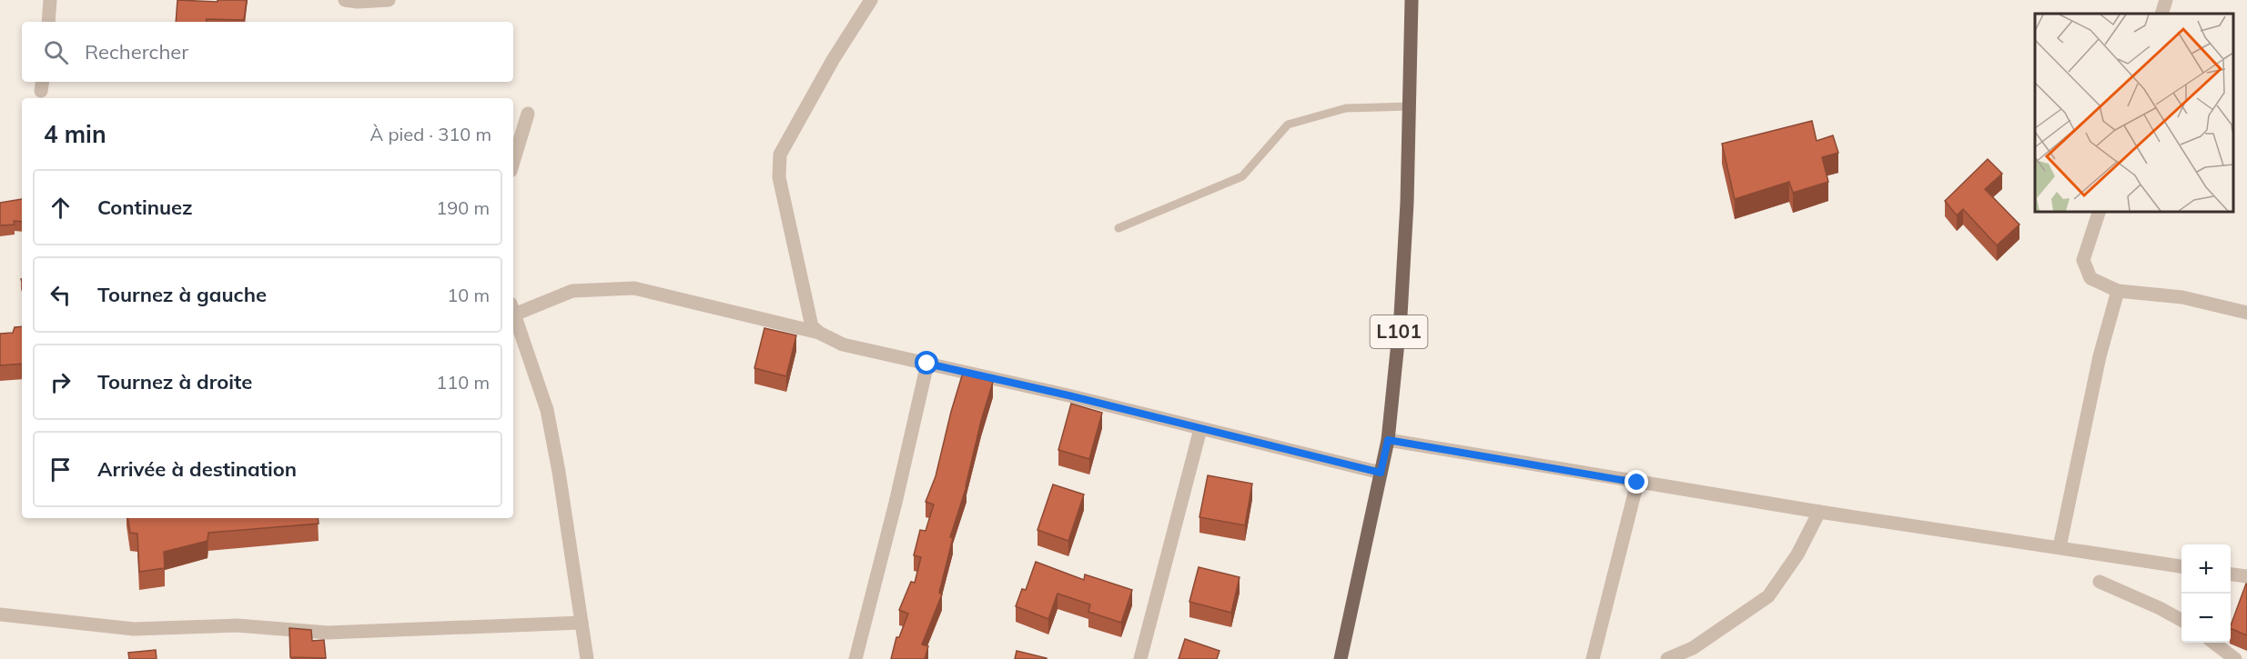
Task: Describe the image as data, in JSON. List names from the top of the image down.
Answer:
{
  "streets": {
    "main road": ["L101"]
  },
  "page": {
    "search": "Rechercher",
    "heading": ["4 min", "À pied · 310 m"],
    "list": [
      ["Continuez", "190 m"],
      ["Tournez à gauche", "10 m"],
      ["Tournez à droite", "110 m"],
      "Arrivée à destination"
    ],
    "map_buttons": ["+", "−"]
  }
}
